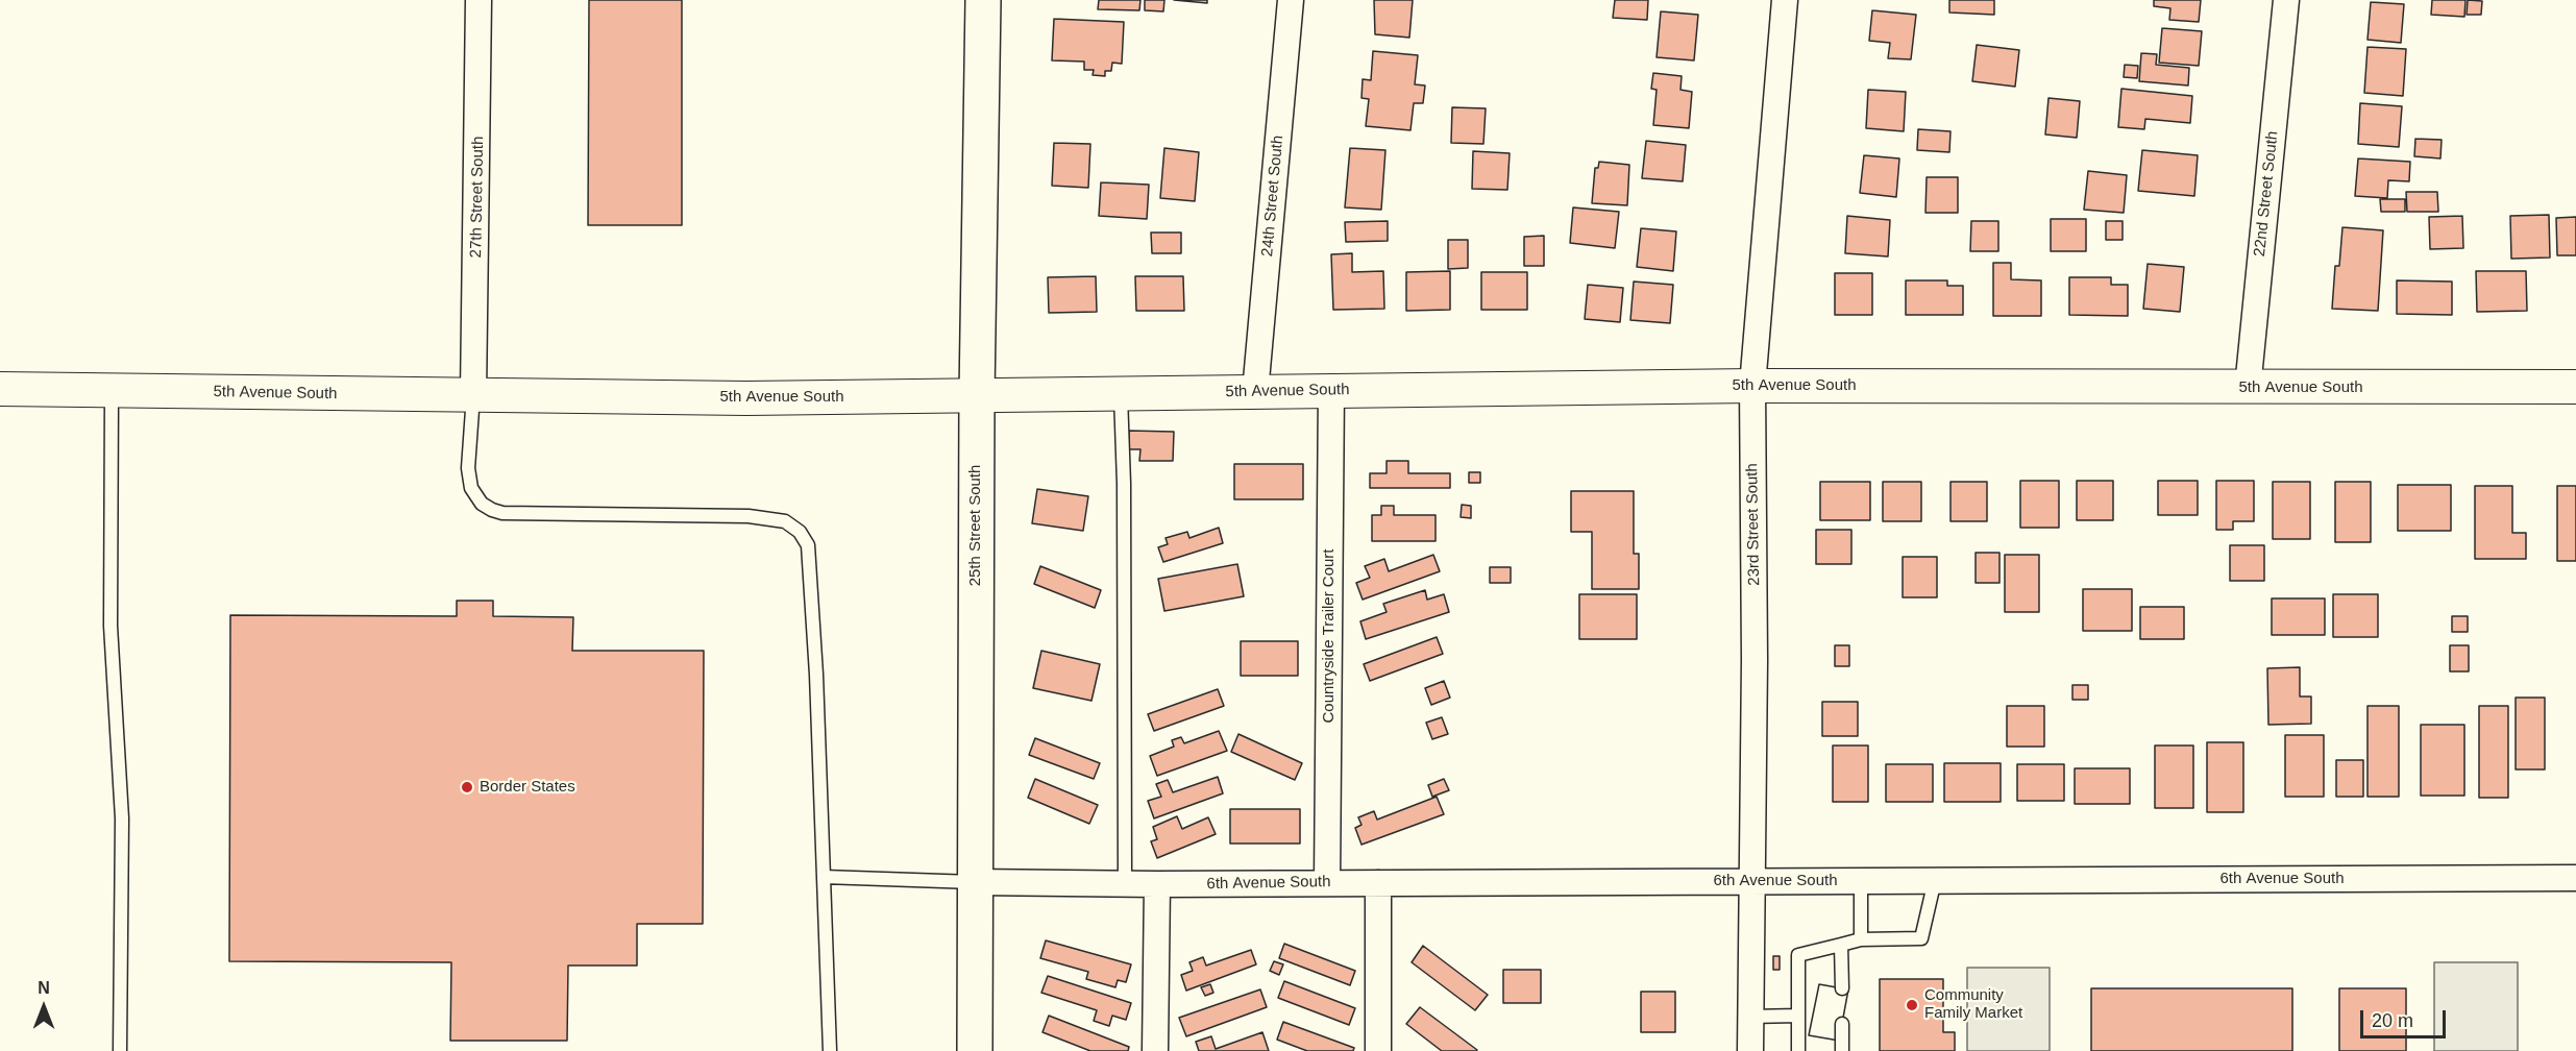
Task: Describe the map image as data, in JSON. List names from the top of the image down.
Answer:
{
  "streets": {
    "main road": ["25th Street South"],
    "street": [
      "22nd Street South",
      "24th Street South",
      "27th Street South",
      "5th Avenue South",
      "23rd Street South",
      "Countryside Trailer Court",
      "6th Avenue South"
    ]
  },
  "crossings": [
    ["22nd Street South", "5th Avenue South"],
    ["24th Street South", "5th Avenue South"],
    ["27th Street South", "5th Avenue South"],
    ["5th Avenue South", "23rd Street South"],
    ["5th Avenue South", "25th Street South"],
    ["5th Avenue South", "Countryside Trailer Court"],
    ["23rd Street South", "6th Avenue South"],
    ["25th Street South", "6th Avenue South"],
    ["Countryside Trailer Court", "6th Avenue South"]
  ],
  "places": ["Border States", "Community Family Market"],
  "scale_bar": "20 m",
  "north": "top"
}
